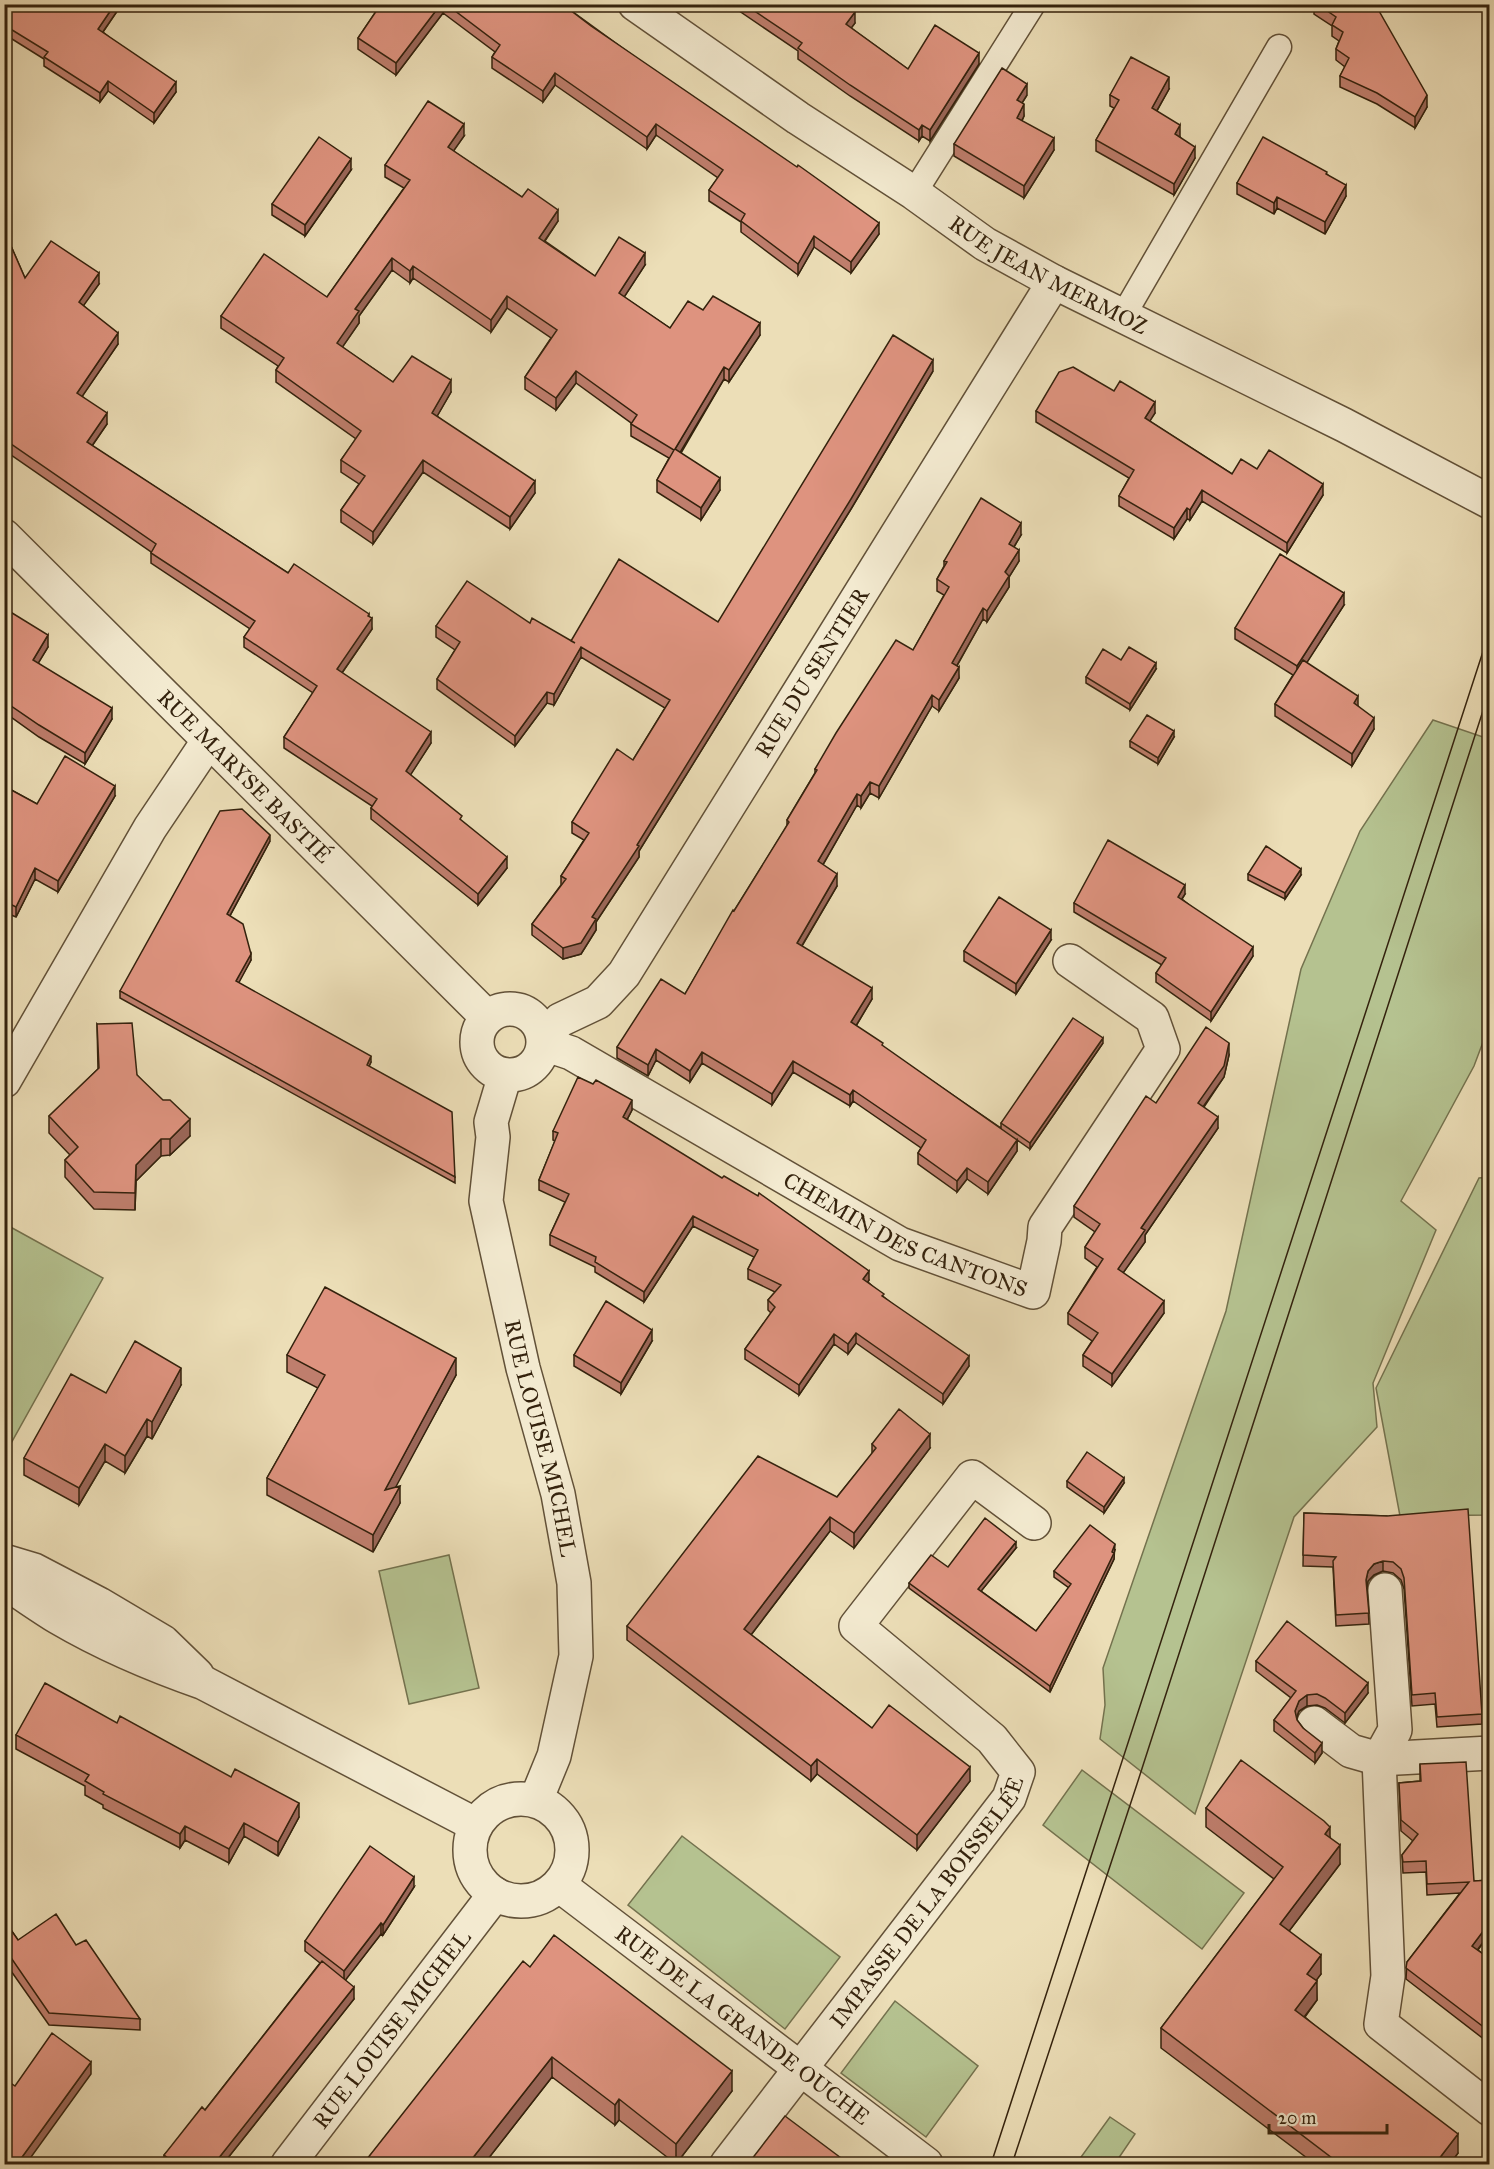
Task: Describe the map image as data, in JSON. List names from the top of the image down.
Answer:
{
  "streets": {
    "street": [
      "RUE JEAN MERMOZ",
      "RUE DU SENTIER",
      "RUE MARYSE BASTIÉ",
      "CHEMIN DES CANTONS",
      "RUE LOUISE MICHEL",
      "IMPASSE DE LA BOISSELÉE",
      "RUE DE LA GRANDE OUCHE"
    ]
  },
  "crossings": [
    ["RUE JEAN MERMOZ", "RUE DU SENTIER"],
    ["RUE DU SENTIER", "RUE MARYSE BASTIÉ"],
    ["RUE DU SENTIER", "CHEMIN DES CANTONS"],
    ["RUE DU SENTIER", "RUE LOUISE MICHEL"],
    ["RUE MARYSE BASTIÉ", "CHEMIN DES CANTONS"],
    ["RUE MARYSE BASTIÉ", "RUE LOUISE MICHEL"],
    ["CHEMIN DES CANTONS", "RUE LOUISE MICHEL"],
    ["RUE LOUISE MICHEL", "RUE DE LA GRANDE OUCHE"],
    ["IMPASSE DE LA BOISSELÉE", "RUE DE LA GRANDE OUCHE"]
  ],
  "scale_bar": "20 m"
}
